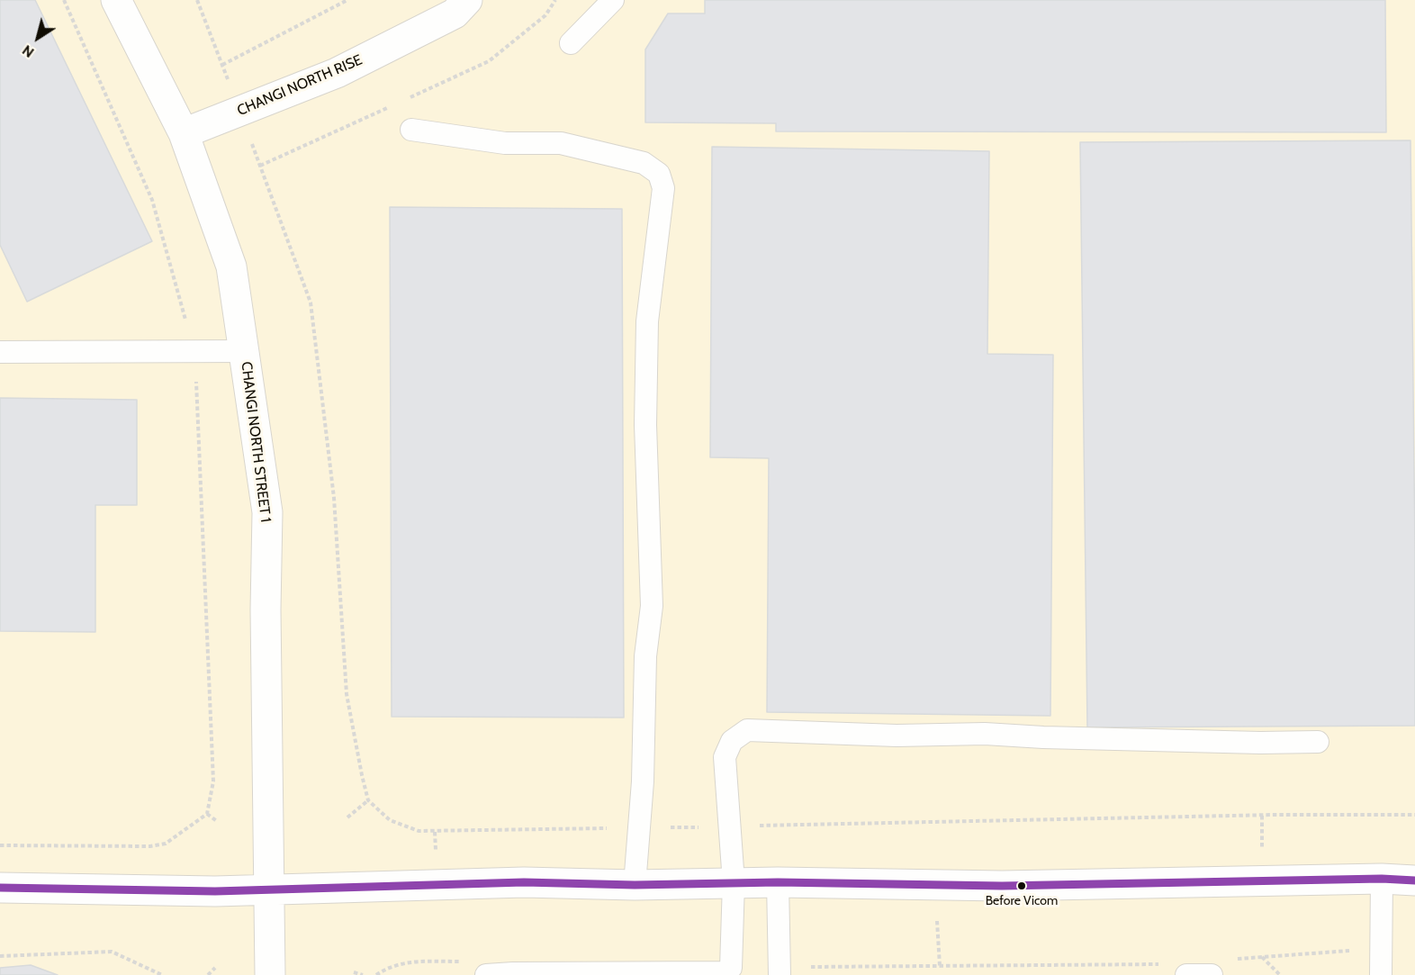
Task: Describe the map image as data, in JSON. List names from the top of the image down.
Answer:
{
  "streets": {
    "street": ["CHANGI NORTH RISE", "CHANGI NORTH STREET 1"]
  },
  "crossings": [
    ["CHANGI NORTH RISE", "CHANGI NORTH STREET 1"]
  ],
  "places": ["Before Vicom"],
  "north": "bottom left"
}
